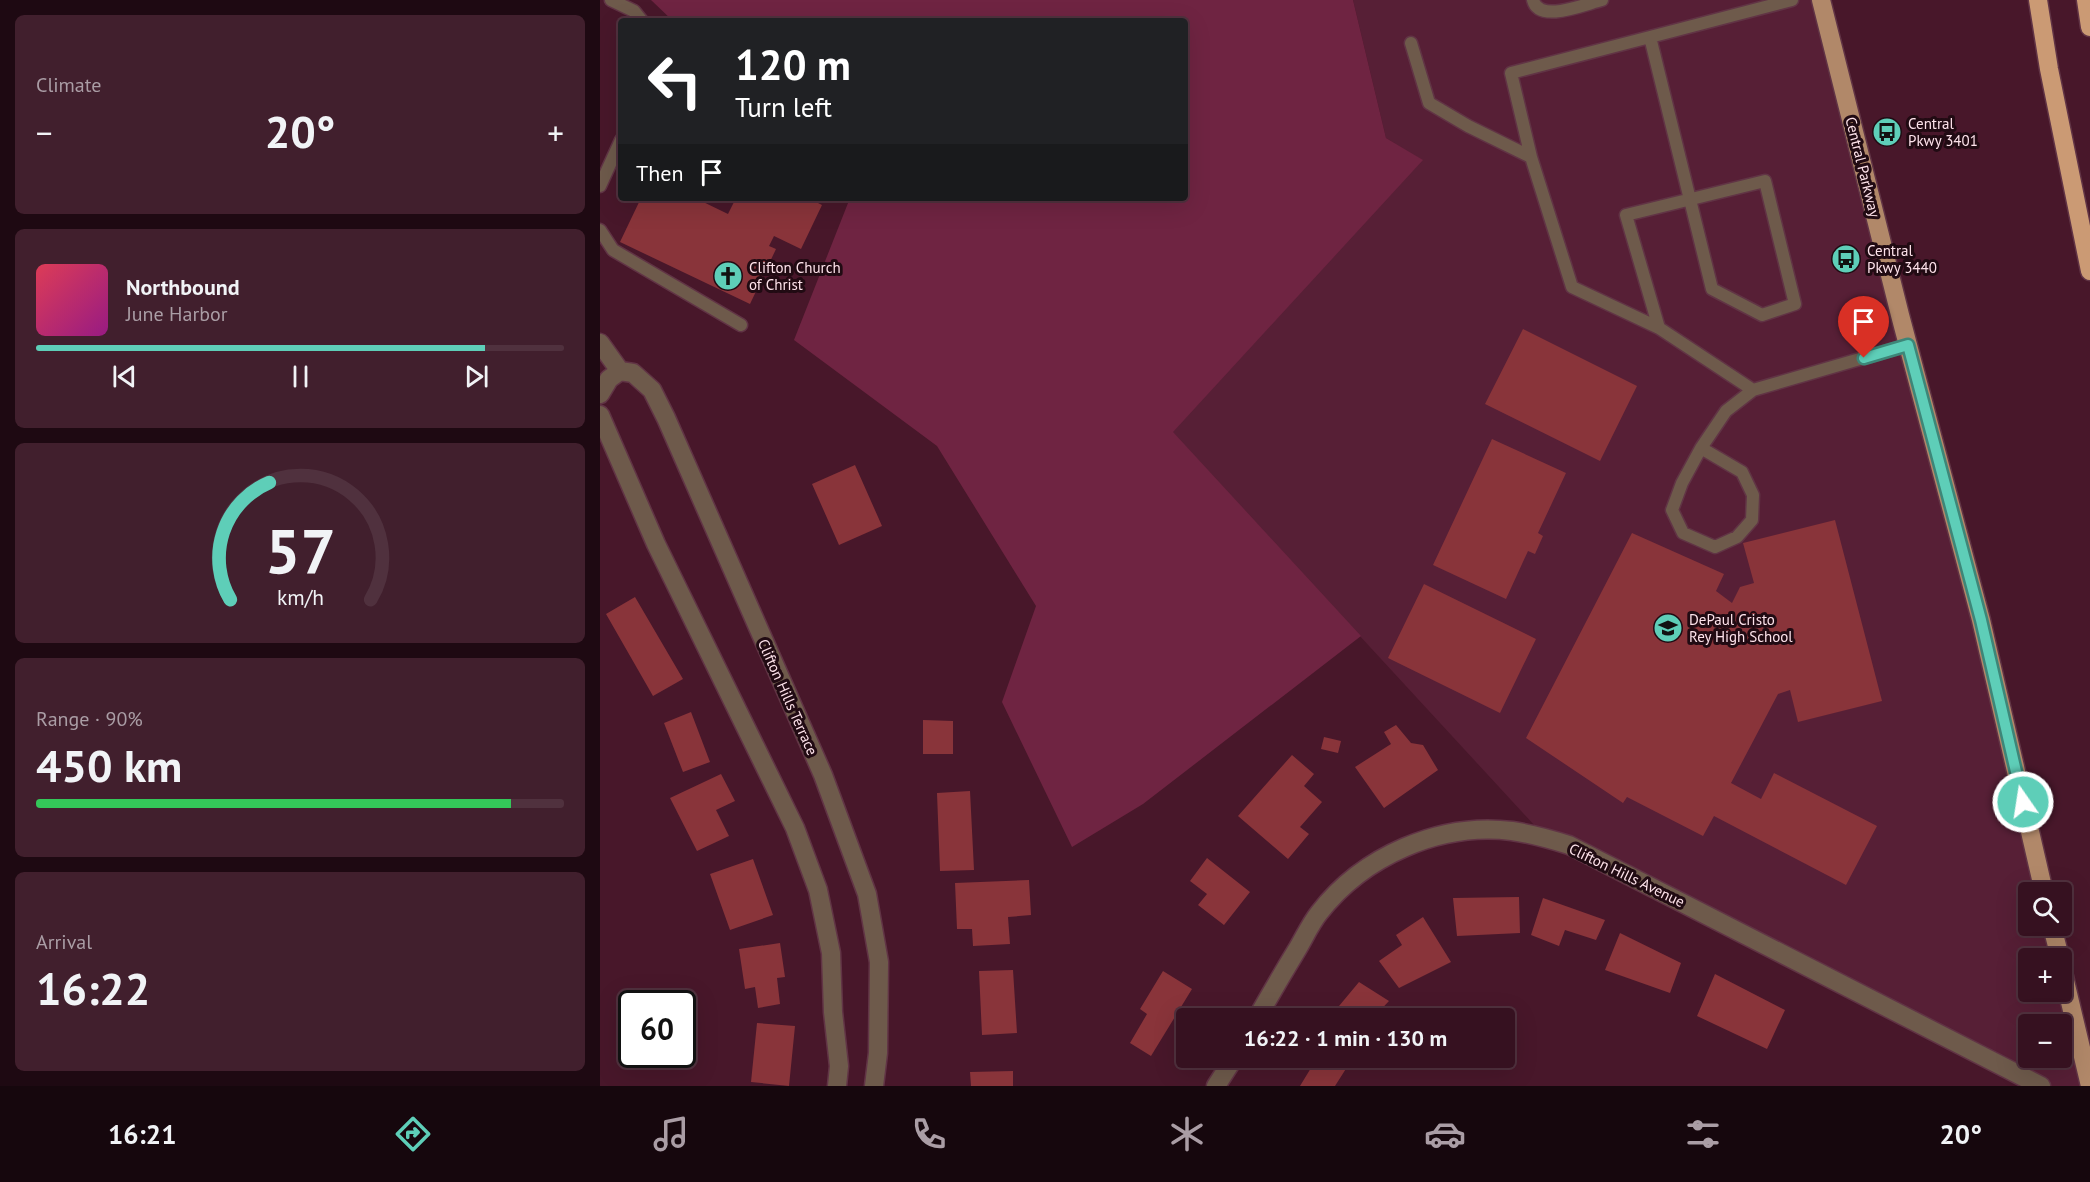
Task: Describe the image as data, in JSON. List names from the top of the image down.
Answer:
{
  "streets": {
    "main road": ["Central Parkway"],
    "street": ["Clifton Hills Terrace", "Clifton Hills Avenue"]
  },
  "places": {
    "bus stop": ["Central Pkwy 3401", "Central Pkwy 3440"],
    "church": ["Clifton Church of Christ"],
    "school or university": ["DePaul Cristo Rey High School"]
  },
  "page": {
    "tile": [
      "Climate",
      ["Range · 90%", "450 km"],
      ["Arrival", "16:22"]
    ],
    "turn": ["120 m", "Turn left"],
    "heat": ["−", "20°", "+"],
    "then": "Then",
    "song": ["Northbound", "June Harbor"],
    "map_buttons": ["+", "−"],
    "limit": "60",
    "trip": "16:22 · 1 min · 130 m",
    "tabs": ["16:21", "20°"],
    "gauge": ["57", "km/h"]
  }
}
